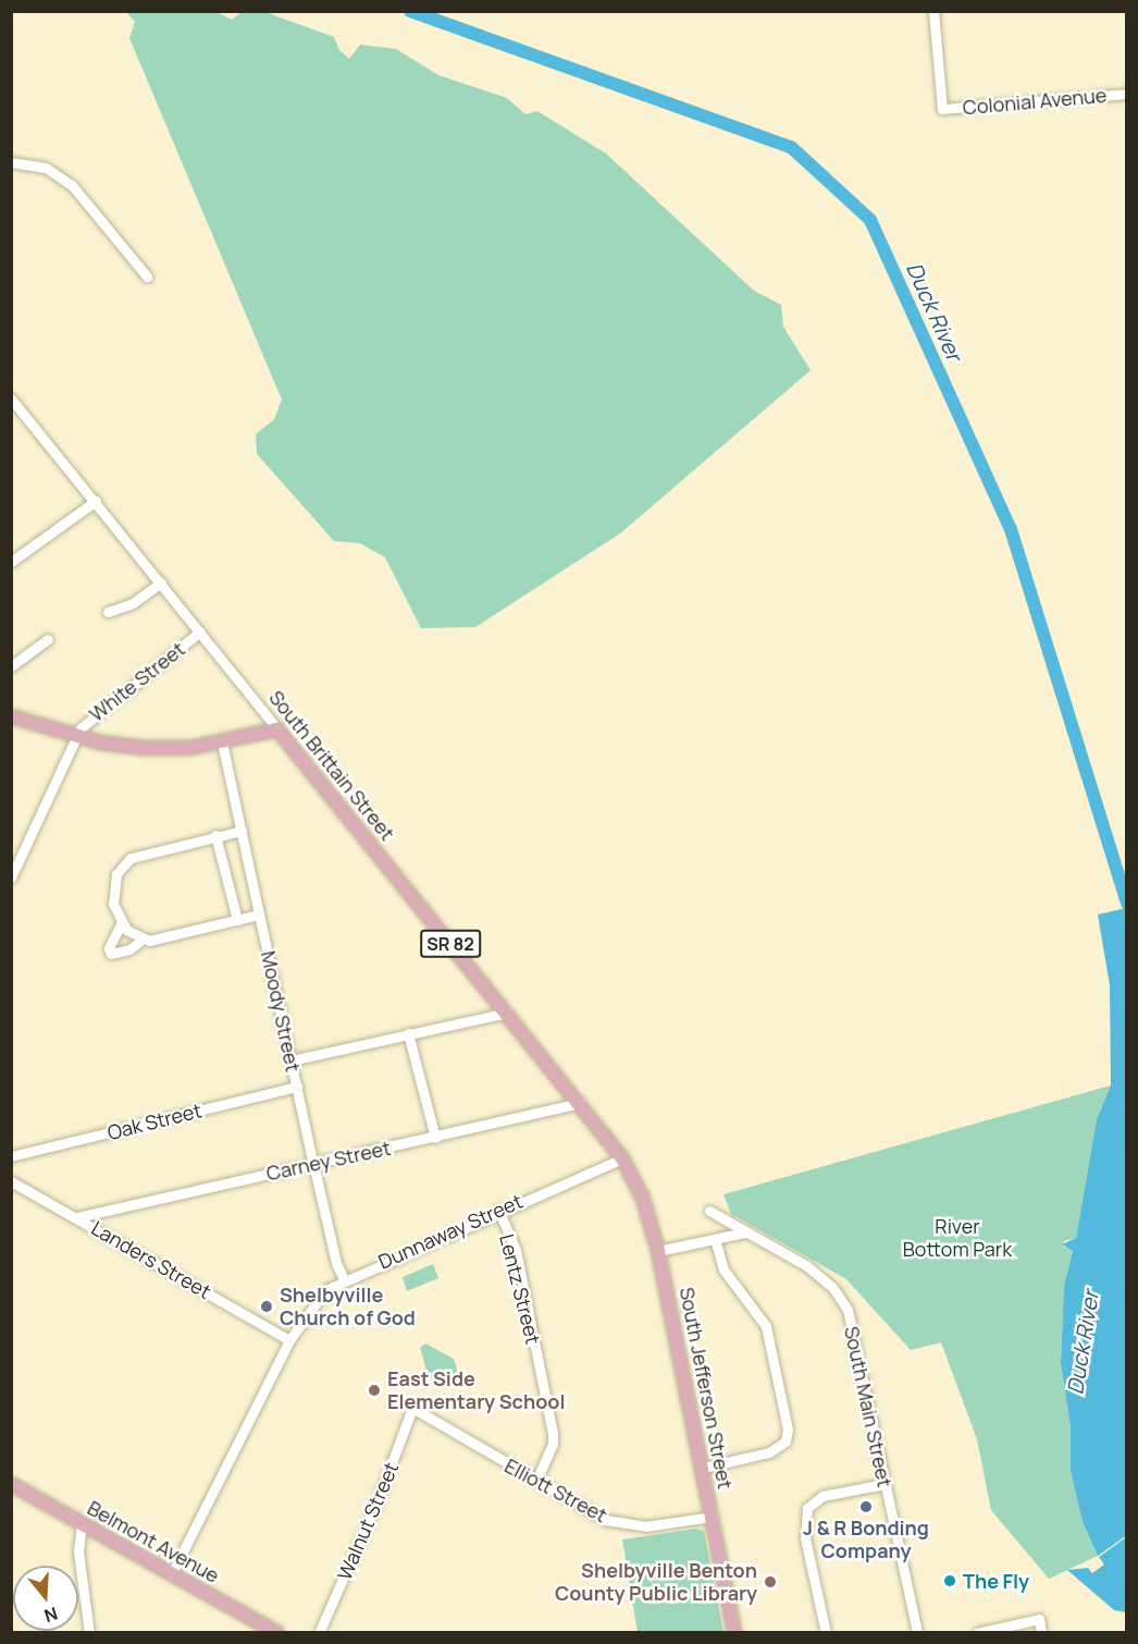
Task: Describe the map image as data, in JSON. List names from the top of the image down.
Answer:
{
  "streets": {
    "main road": [
      "South Brittain Street",
      "SR 82",
      "South Jefferson Street",
      "Belmont Avenue"
    ],
    "street": [
      "Colonial Avenue",
      "White Street",
      "Moody Street",
      "Oak Street",
      "Carney Street",
      "Dunnaway Street",
      "Landers Street",
      "Lentz Street",
      "South Main Street",
      "Elliott Street",
      "Walnut Street"
    ]
  },
  "crossings": [
    ["White Street", "South Brittain Street"],
    ["South Brittain Street", "Carney Street"],
    ["South Brittain Street", "Dunnaway Street"],
    ["South Brittain Street", "South Jefferson Street"],
    ["Moody Street", "Oak Street"],
    ["Moody Street", "Carney Street"],
    ["Moody Street", "Dunnaway Street"],
    ["Carney Street", "Landers Street"],
    ["Dunnaway Street", "Landers Street"],
    ["Dunnaway Street", "Lentz Street"],
    ["Dunnaway Street", "South Jefferson Street"],
    ["Dunnaway Street", "Belmont Avenue"],
    ["Lentz Street", "Elliott Street"],
    ["South Jefferson Street", "Elliott Street"],
    ["Elliott Street", "Walnut Street"]
  ],
  "water": ["Duck River"],
  "parks": ["River Bottom Park"],
  "places": [
    "Shelbyville Church of God",
    "East Side Elementary School",
    "J & R Bonding Company",
    "The Fly",
    "Shelbyville Benton County Public Library"
  ],
  "north": "bottom"
}
